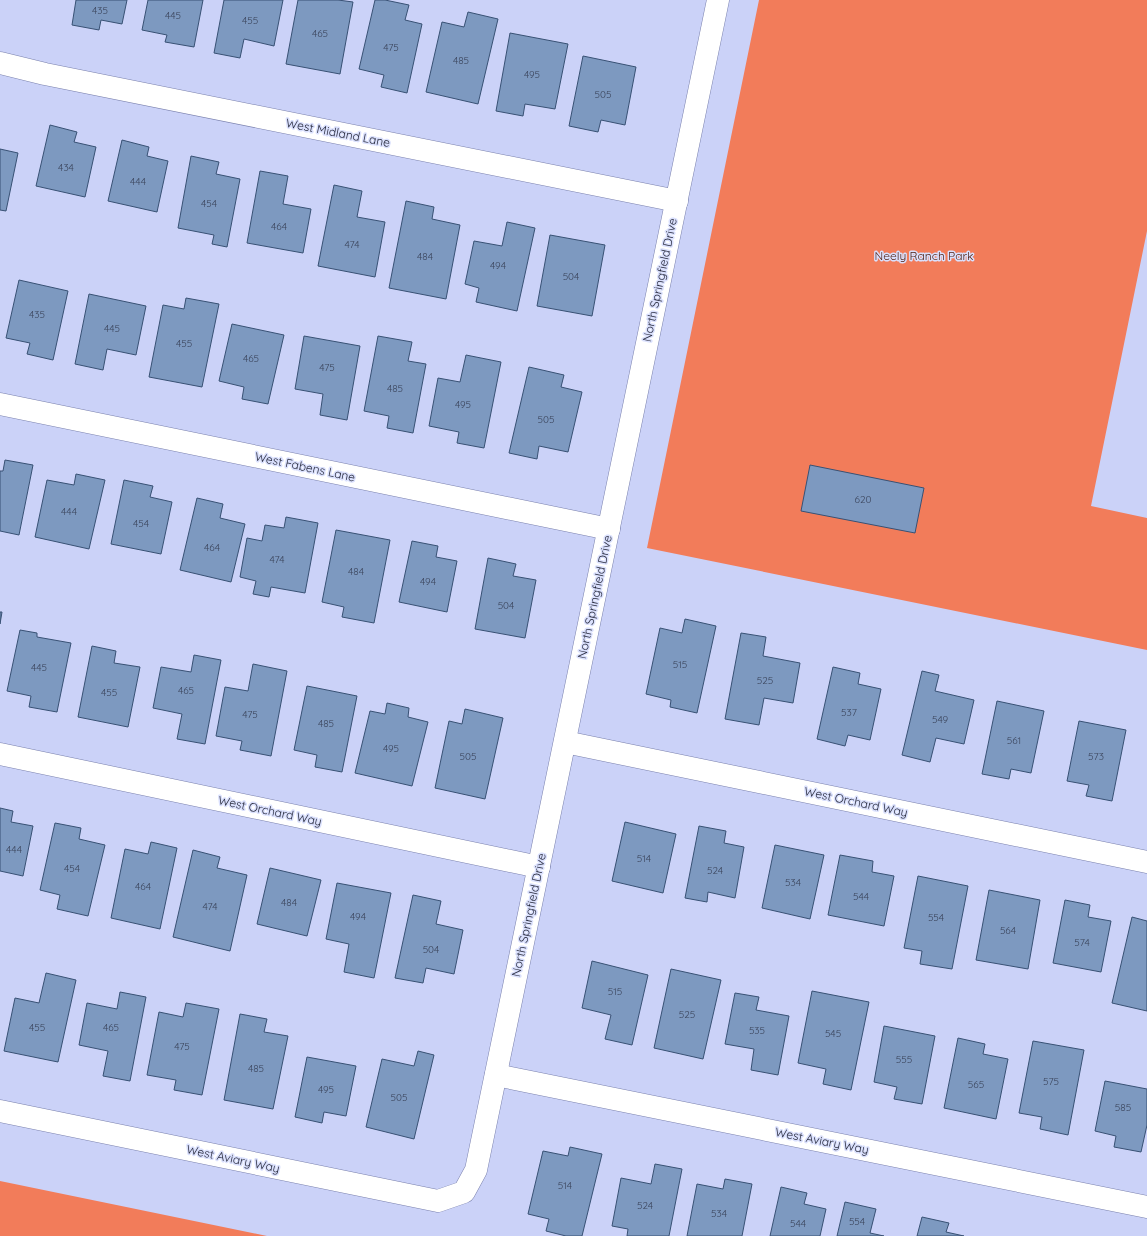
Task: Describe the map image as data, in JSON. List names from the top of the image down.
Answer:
{
  "streets": {
    "street": [
      "West Midland Lane",
      "North Springfield Drive",
      "West Fabens Lane",
      "West Orchard Way",
      "West Aviary Way"
    ]
  },
  "crossings": [
    ["West Midland Lane", "North Springfield Drive"],
    ["North Springfield Drive", "West Fabens Lane"],
    ["North Springfield Drive", "West Orchard Way"],
    ["North Springfield Drive", "West Aviary Way"]
  ],
  "parks": ["Neely Ranch Park"],
  "house_numbers": [
    "435",
    "445",
    "455",
    "465",
    "475",
    "485",
    "495",
    "505",
    "434",
    "444",
    "454",
    "464",
    "474",
    "484",
    "494",
    "504",
    "435",
    "445",
    "455",
    "465",
    "475",
    "485",
    "495",
    "505",
    "620",
    "444",
    "454",
    "464",
    "474",
    "484",
    "494",
    "504",
    "515",
    "445",
    "525",
    "465",
    "455",
    "537",
    "475",
    "549",
    "485",
    "561",
    "495",
    "505",
    "573",
    "444",
    "514",
    "454",
    "524",
    "534",
    "464",
    "544",
    "484",
    "474",
    "494",
    "554",
    "564",
    "574",
    "504",
    "515",
    "525",
    "455",
    "465",
    "535",
    "545",
    "475",
    "555",
    "485",
    "575",
    "565",
    "495",
    "505",
    "585",
    "514",
    "524",
    "534",
    "554",
    "544"
  ]
}
